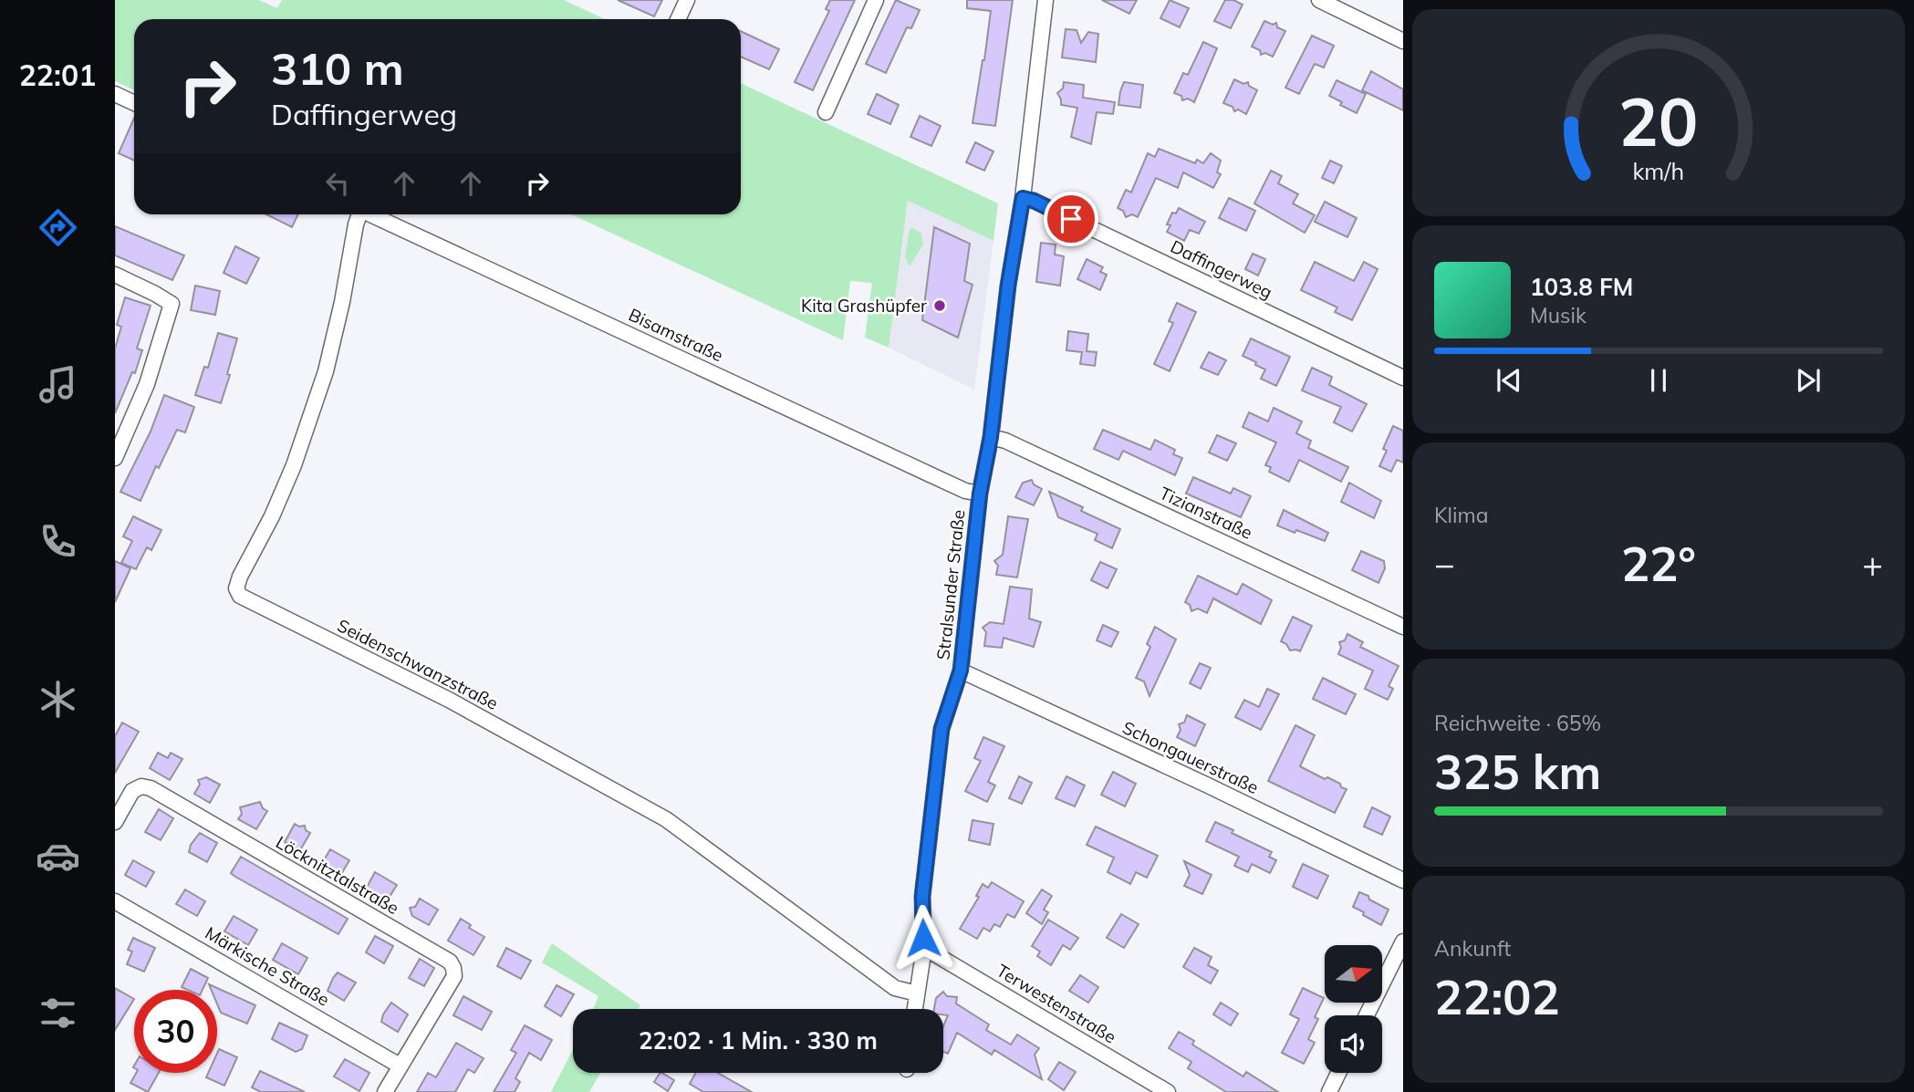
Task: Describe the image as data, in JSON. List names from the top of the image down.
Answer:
{
  "streets": {
    "street": [
      "Daffingerweg",
      "Bisamstraße",
      "Tizianstraße",
      "Stralsunder Straße",
      "Seidenschwanzstraße",
      "Schongauerstraße",
      "Löcknitztalstraße",
      "Märkische Straße",
      "Terwestenstraße"
    ]
  },
  "crossings": [
    ["Daffingerweg", "Stralsunder Straße"],
    ["Bisamstraße", "Stralsunder Straße"],
    ["Tizianstraße", "Stralsunder Straße"],
    ["Stralsunder Straße", "Seidenschwanzstraße"],
    ["Stralsunder Straße", "Schongauerstraße"],
    ["Stralsunder Straße", "Terwestenstraße"],
    ["Löcknitztalstraße", "Märkische Straße"]
  ],
  "places": ["Kita Grashüpfer"],
  "north": "right",
  "page": {
    "tabs": "22:01",
    "turn": ["310 m", "Daffingerweg"],
    "song": ["103.8 FM", "Musik"],
    "tile": [
      "Klima",
      ["Reichweite · 65%", "325 km"],
      ["Ankunft", "22:02"]
    ],
    "heat": ["−", "22°", "+"],
    "limit": "30",
    "trip": "22:02 · 1 Min. · 330 m",
    "gauge": ["20", "km/h"]
  }
}
